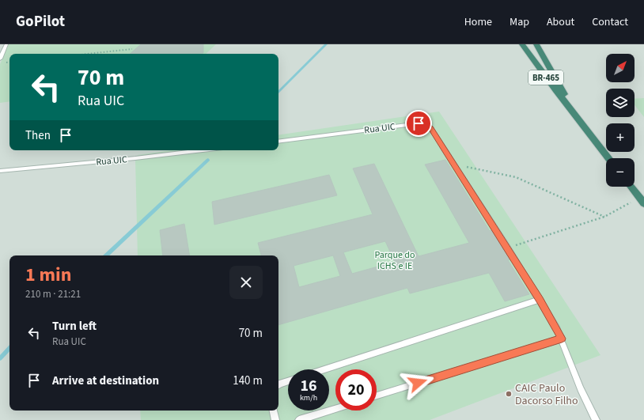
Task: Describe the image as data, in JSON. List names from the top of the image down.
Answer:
{
  "streets": {
    "highway": ["BR-465"],
    "lane": ["Rua UIC"]
  },
  "parks": ["Parque do ICHS e IE"],
  "places": ["CAIC Paulo Dacorso Filho"],
  "north": "top right",
  "page": {
    "header": "GoPilot",
    "nav": [
      "Home",
      "Map",
      "About",
      "Contact"
    ],
    "map_buttons": ["+", "−"],
    "turn": ["70 m", "Rua UIC"],
    "then": "Then",
    "heading": ["1 min", "210 m · 21:21"],
    "list": [
      {
        "name": "Turn left",
        "note": "Rua UIC",
        "value": "70 m"
      },
      {
        "name": "Arrive at destination",
        "value": "140 m"
      }
    ],
    "speed": "16 km/h",
    "limit": "20"
  }
}
